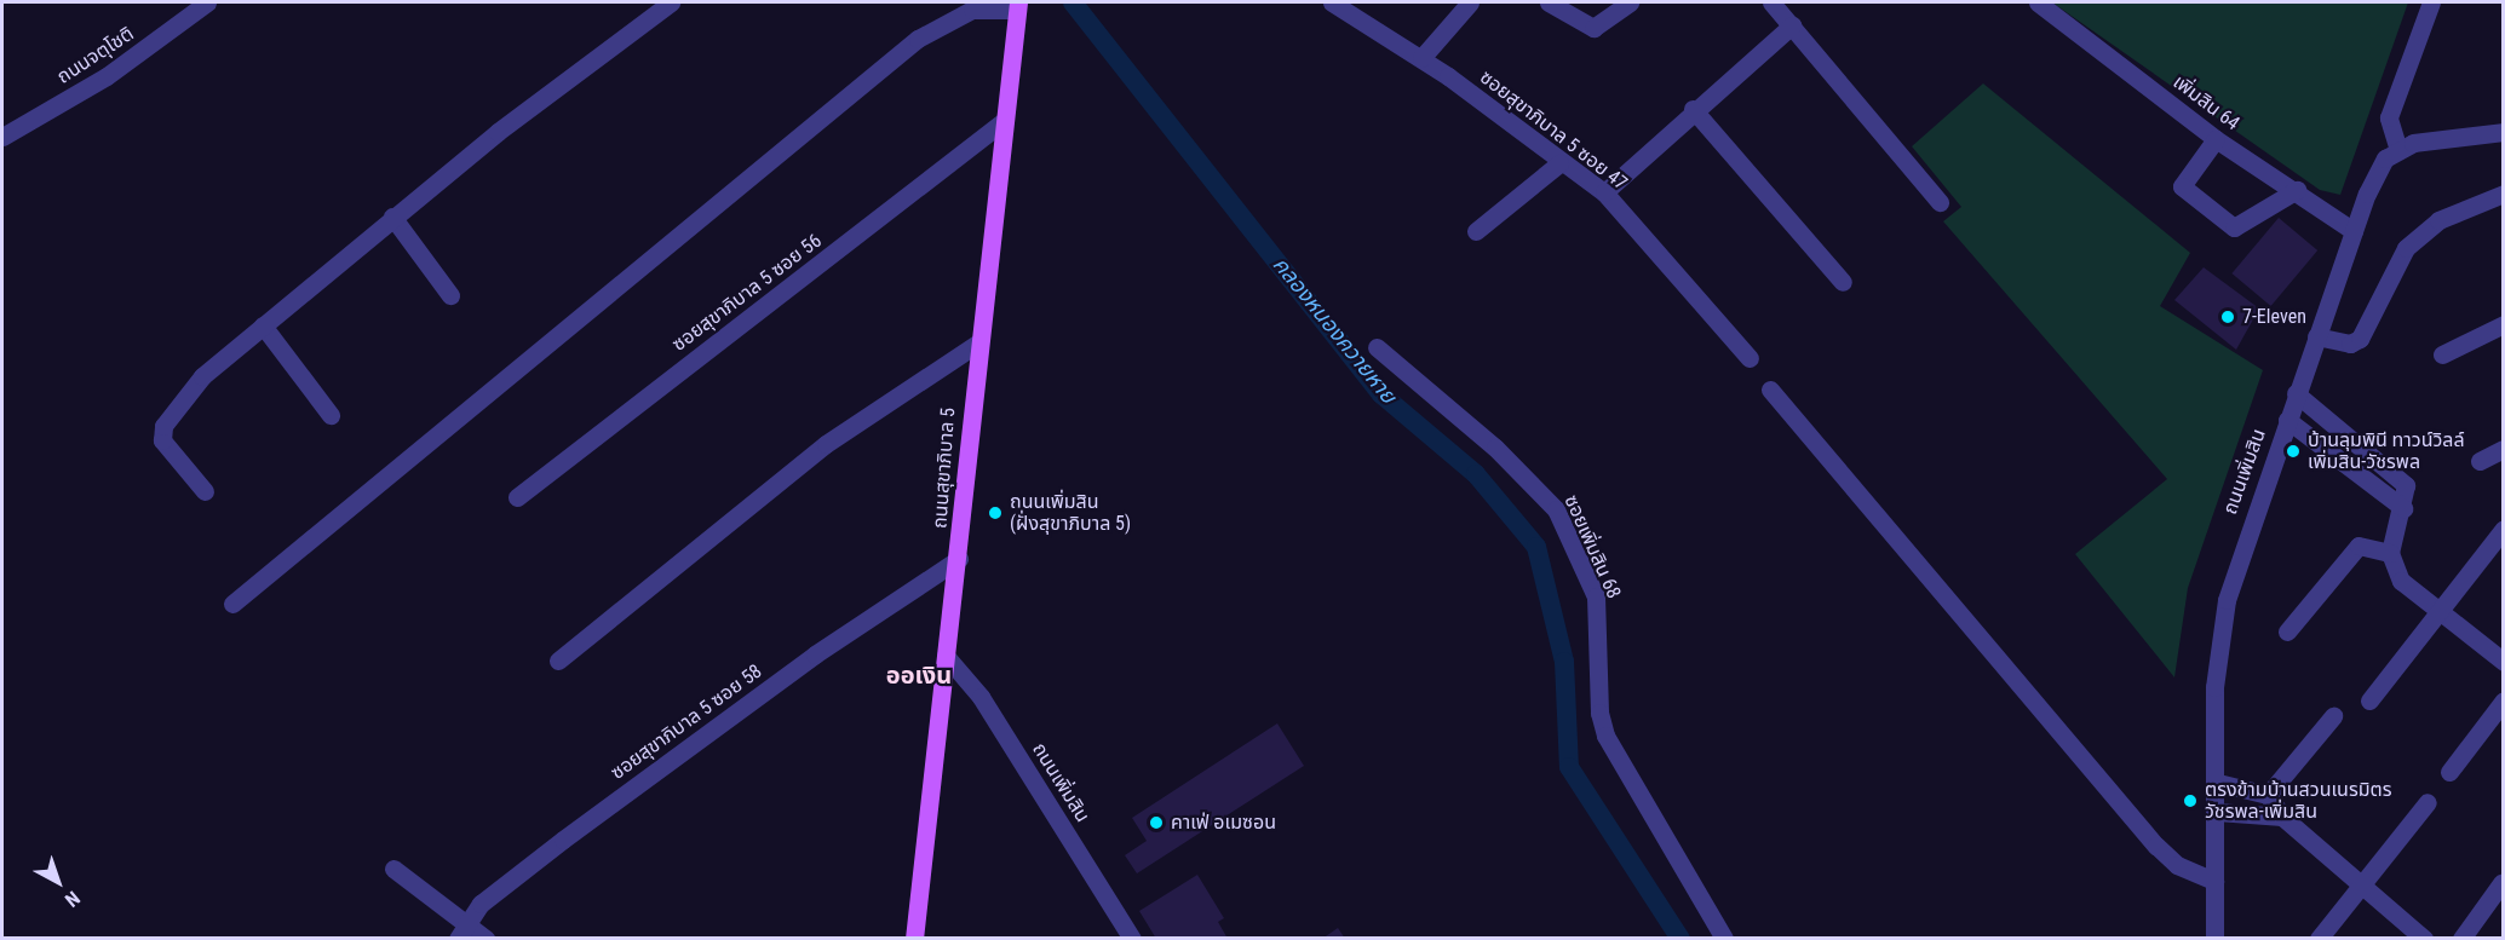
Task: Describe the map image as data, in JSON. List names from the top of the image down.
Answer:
{
  "streets": {
    "main road": ["ถนนสุขาภิบาล 5"],
    "street": [
      "ถนนจตุโชติ",
      "เพิ่มสิน 64",
      "ซอยสุขาภิบาล 5 ซอย 47",
      "ซอยสุขาภิบาล 5 ซอย 56",
      "ถนนเพิ่มสิน",
      "ซอยเพิ่มสิน 68",
      "ซอยสุขาภิบาล 5 ซอย 58"
    ]
  },
  "crossings": [
    ["เพิ่มสิน 64", "ถนนเพิ่มสิน"],
    ["ซอยสุขาภิบาล 5 ซอย 56", "ถนนสุขาภิบาล 5"],
    ["ถนนสุขาภิบาล 5", "ถนนเพิ่มสิน"],
    ["ถนนสุขาภิบาล 5", "ซอยสุขาภิบาล 5 ซอย 58"]
  ],
  "districts": ["ออเงิน"],
  "water": ["คลองหนองควายหาย"],
  "places": [
    "7-Eleven",
    "บ้านลุมพินี ทาวน์วิลล์ เพิ่มสิน-วัชรพล",
    "ถนนเพิ่มสิน (ฝั่งสุขาภิบาล 5)",
    "ตรงข้ามบ้านสวนเนรมิตร วัชรพล-เพิ่มสิน",
    "คาเฟ่ อเมซอน"
  ],
  "north": "bottom right"
}
